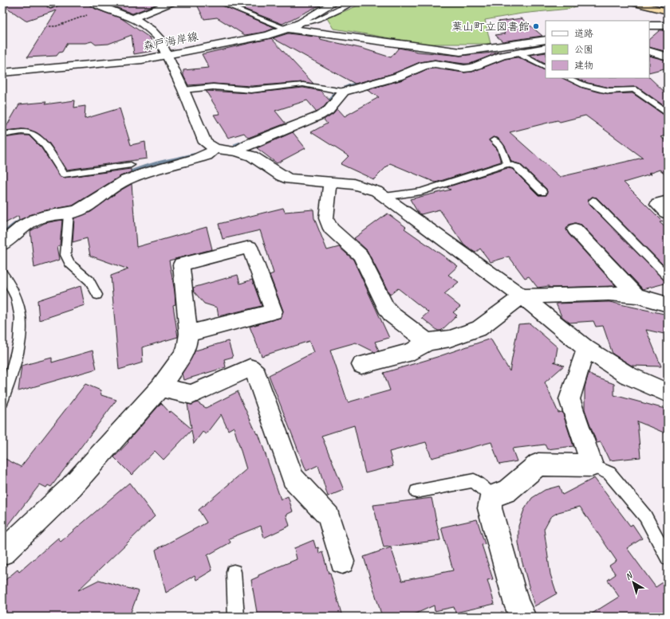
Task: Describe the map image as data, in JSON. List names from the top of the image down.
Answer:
{
  "streets": {
    "street": ["森戸海岸線"]
  },
  "places": ["葉山町立図書館"],
  "legend": ["道路", "公園", "建物"],
  "north": "top left"
}
